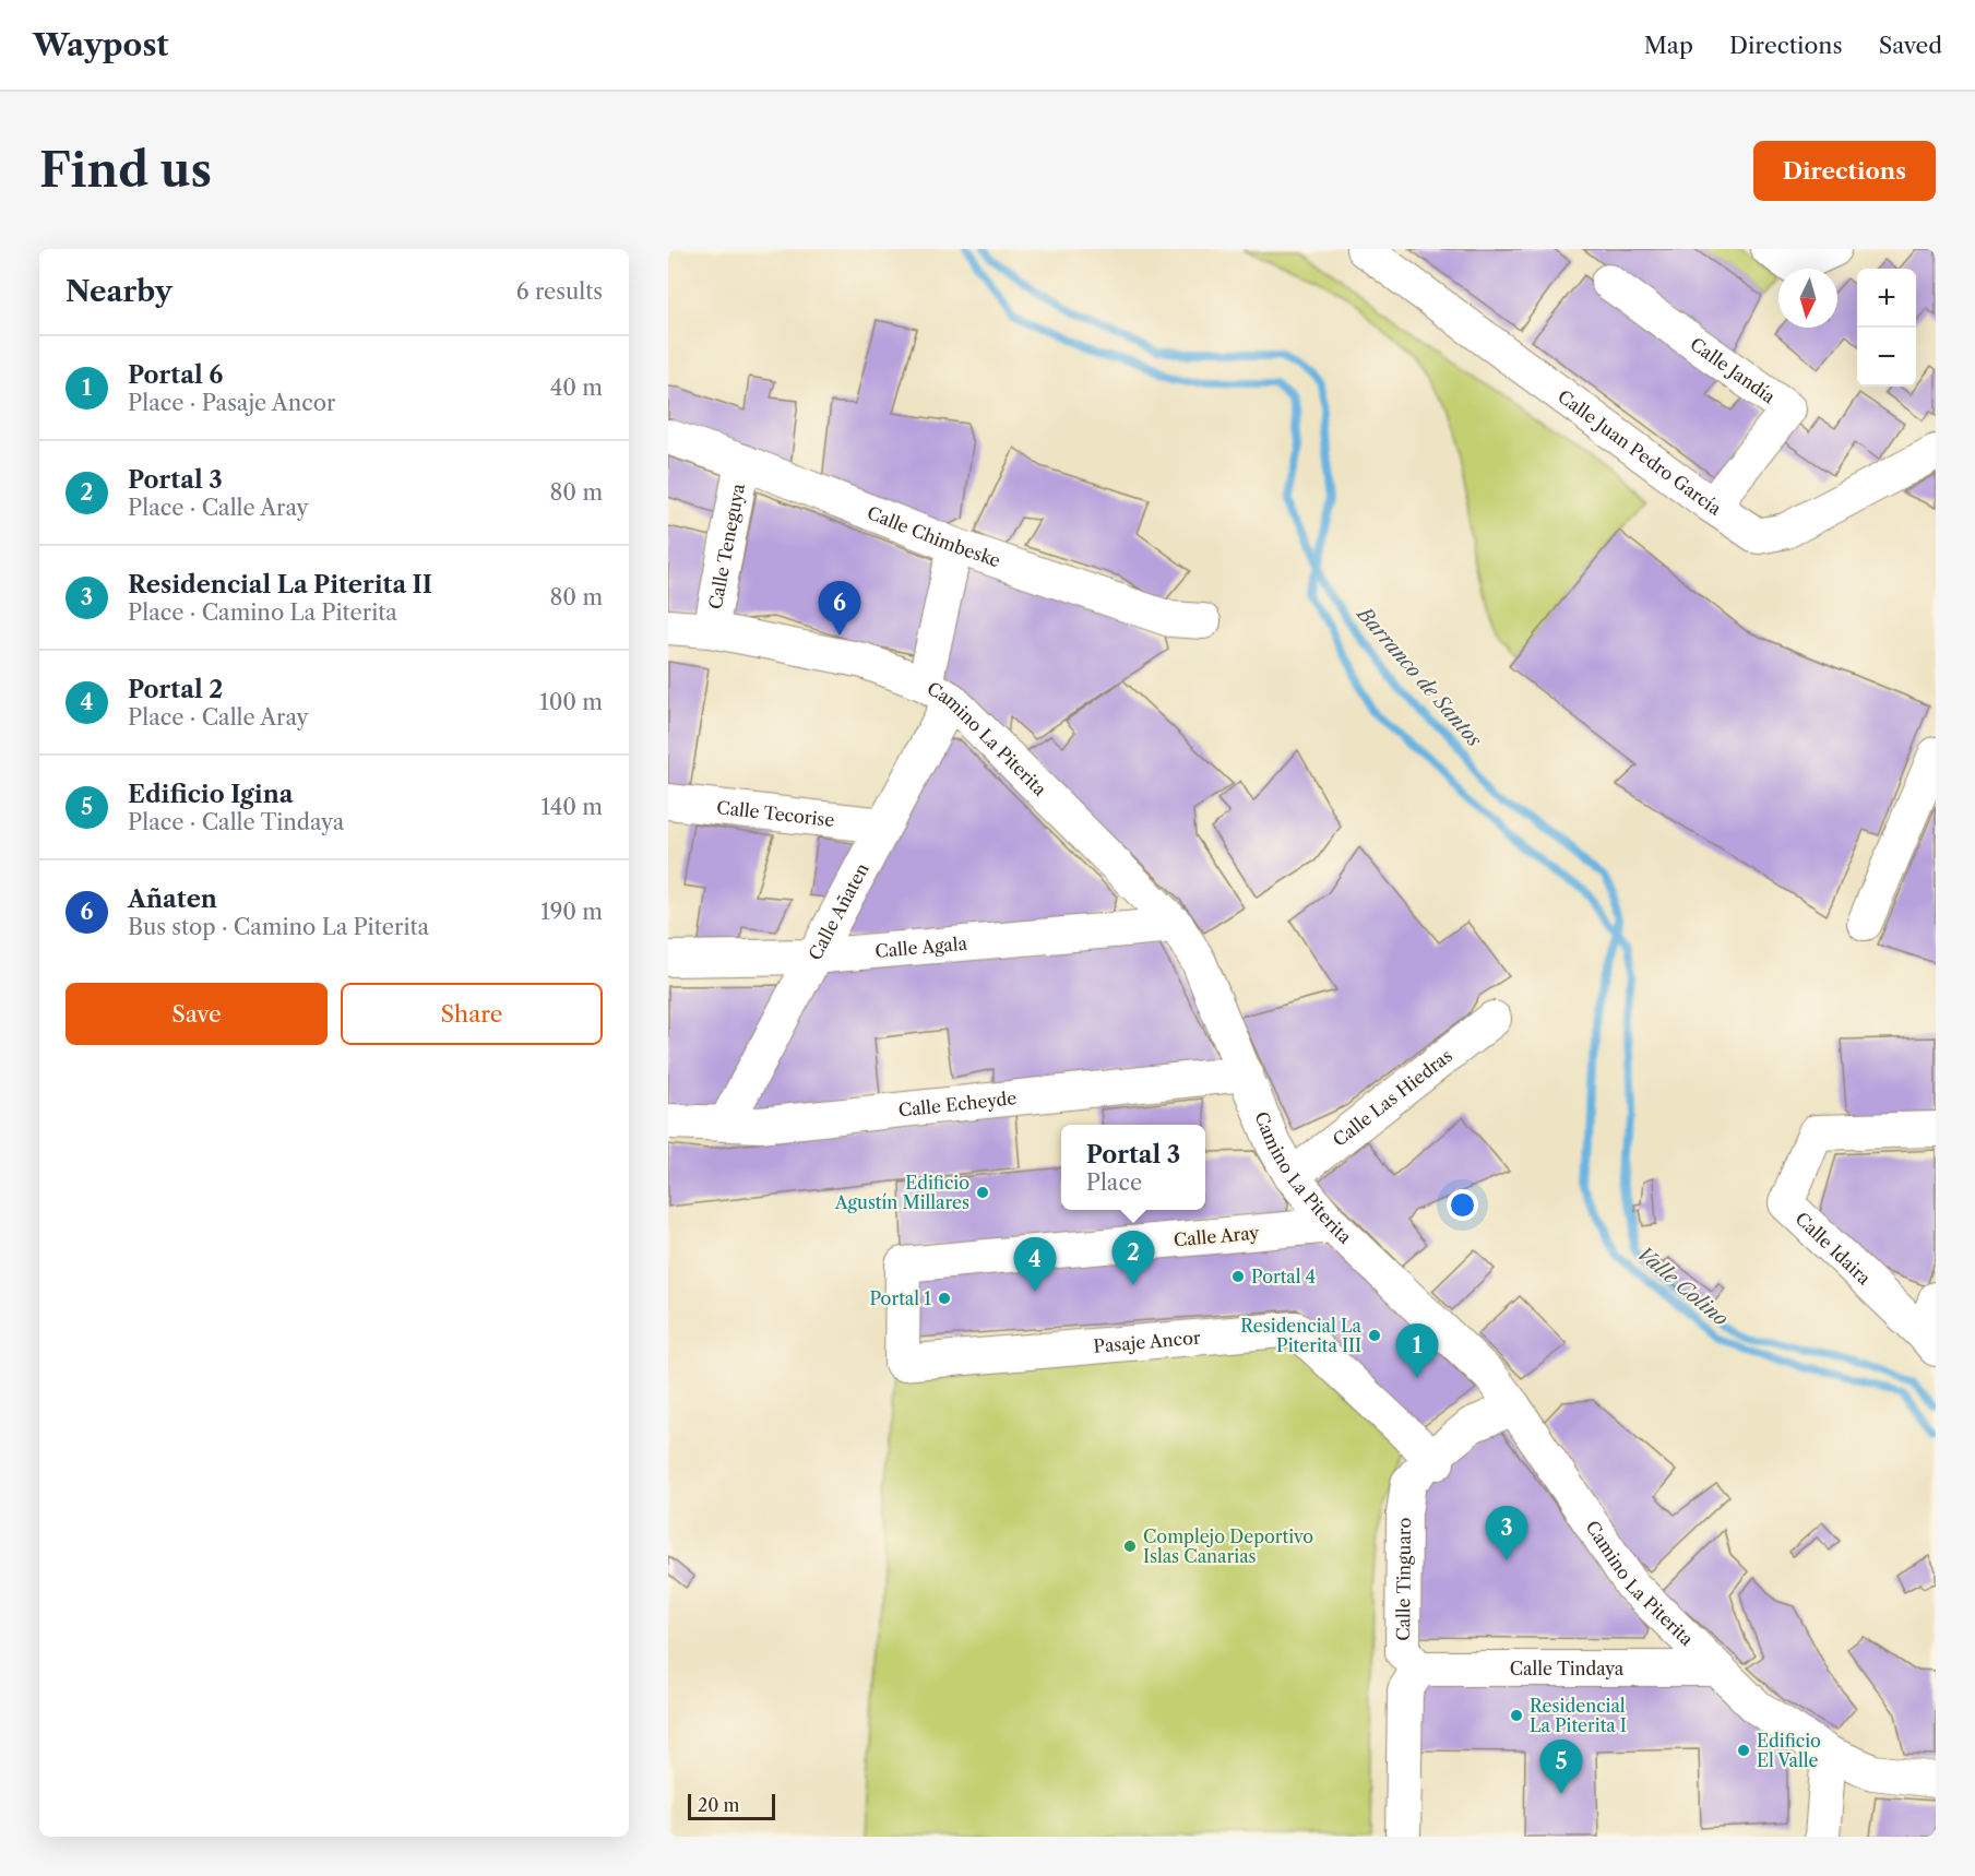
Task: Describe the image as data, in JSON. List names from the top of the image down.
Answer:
{
  "streets": {
    "street": [
      "Calle Jandía",
      "Calle Juan Pedro García",
      "Calle Chimbeske",
      "Calle Teneguya",
      "Camino La Piterita",
      "Calle Tecorise",
      "Calle Añaten",
      "Calle Agala",
      "Calle Las Hiedras",
      "Calle Echeyde",
      "Calle Aray",
      "Calle Idaira",
      "Pasaje Ancor",
      "Calle Tinguaro",
      "Calle Tindaya"
    ]
  },
  "crossings": [
    ["Calle Jandía", "Calle Juan Pedro García"],
    ["Calle Chimbeske", "Calle Teneguya"],
    ["Calle Chimbeske", "Calle Añaten"],
    ["Calle Teneguya", "Camino La Piterita"],
    ["Camino La Piterita", "Calle Añaten"],
    ["Camino La Piterita", "Calle Agala"],
    ["Camino La Piterita", "Calle Las Hiedras"],
    ["Camino La Piterita", "Calle Echeyde"],
    ["Camino La Piterita", "Calle Aray"],
    ["Camino La Piterita", "Calle Tinguaro"],
    ["Camino La Piterita", "Calle Tindaya"],
    ["Calle Tecorise", "Calle Añaten"],
    ["Calle Añaten", "Calle Agala"],
    ["Calle Añaten", "Calle Echeyde"],
    ["Calle Aray", "Pasaje Ancor"],
    ["Pasaje Ancor", "Calle Tinguaro"],
    ["Calle Tinguaro", "Calle Tindaya"]
  ],
  "water": ["Barranco de Santos", "Valle Colino"],
  "places": [
    "Edificio Agustín Millares",
    "Portal 4",
    "Portal 1",
    "Residencial La Piterita III",
    "Complejo Deportivo Islas Canarias",
    "Residencial La Piterita I",
    "Edificio El Valle"
  ],
  "scale_bar": "20 m",
  "north": "bottom",
  "page": {
    "header": "Waypost",
    "nav": ["Map", "Directions", "Saved"],
    "buttons": [
      "Directions",
      ["Save", "Share"]
    ],
    "title": "Find us",
    "heading": ["Nearby", "6 results"],
    "map_buttons": ["+", "−"],
    "list": [
      {
        "mark": "1",
        "name": "Portal 6",
        "note": "Place · Pasaje Ancor",
        "value": "40 m"
      },
      {
        "mark": "2",
        "name": "Portal 3",
        "note": "Place · Calle Aray",
        "value": "80 m"
      },
      {
        "mark": "3",
        "name": "Residencial La Piterita II",
        "note": "Place · Camino La Piterita",
        "value": "80 m"
      },
      {
        "mark": "4",
        "name": "Portal 2",
        "note": "Place · Calle Aray",
        "value": "100 m"
      },
      {
        "mark": "5",
        "name": "Edificio Igina",
        "note": "Place · Calle Tindaya",
        "value": "140 m"
      },
      {
        "mark": "6",
        "name": "Añaten",
        "note": "Bus stop · Camino La Piterita",
        "value": "190 m"
      }
    ],
    "pins": [
      "6",
      "2",
      "4",
      "1",
      "3",
      "5"
    ],
    "popup": ["Portal 3", "Place"],
    "scale": "20 m"
  }
}
